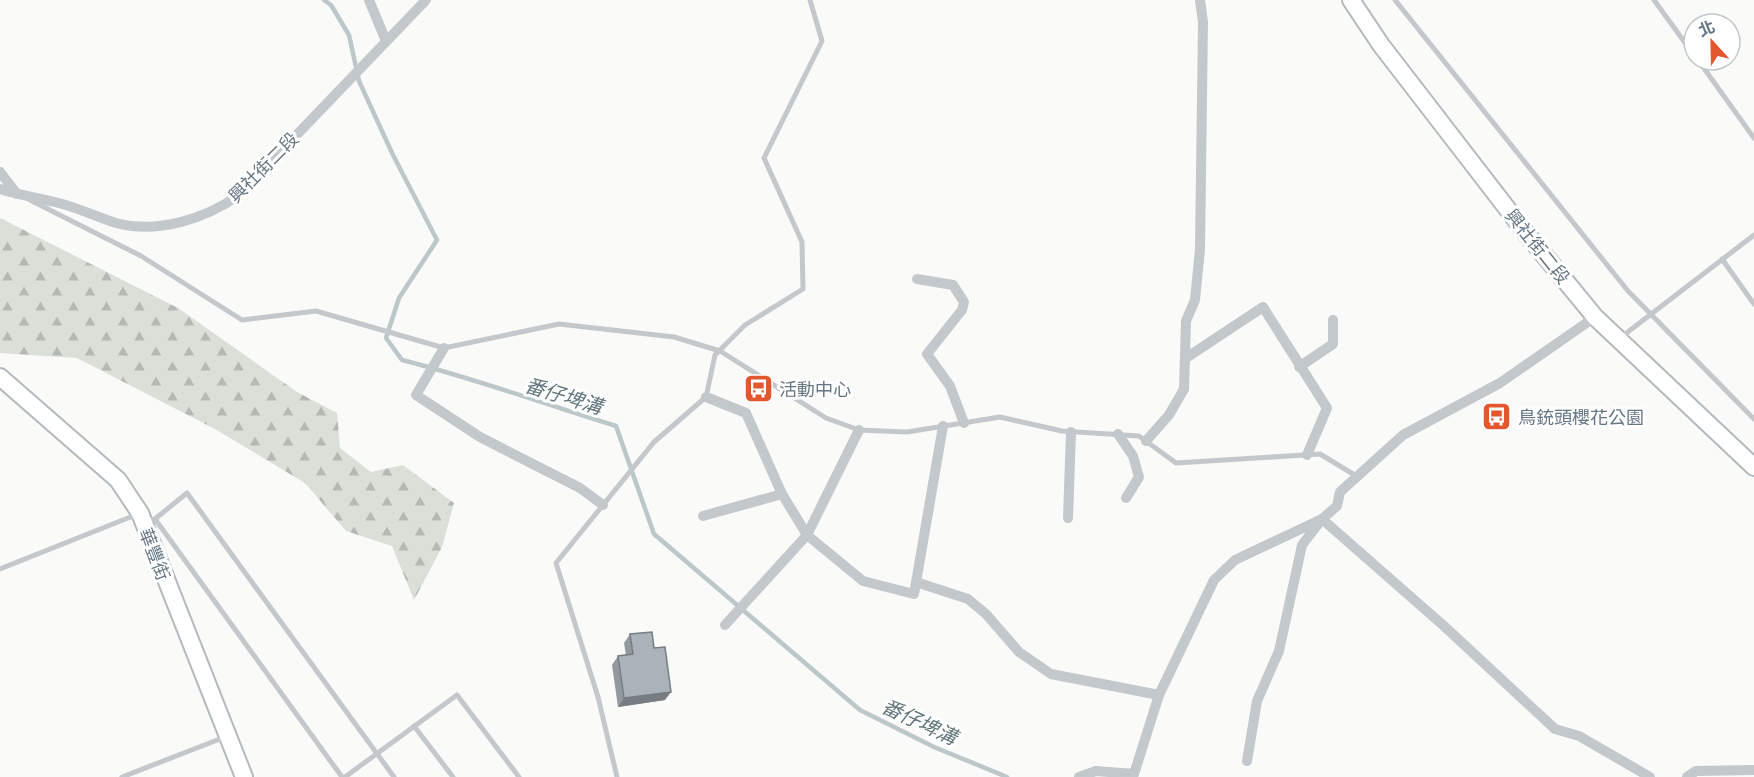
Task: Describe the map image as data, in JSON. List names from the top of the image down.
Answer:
{
  "streets": {
    "street": ["興社街二段", "華豐街"]
  },
  "water": ["番仔埤溝"],
  "places": {
    "bus stop": ["活動中心", "鳥銃頭櫻花公園"]
  },
  "north": "top"
}
